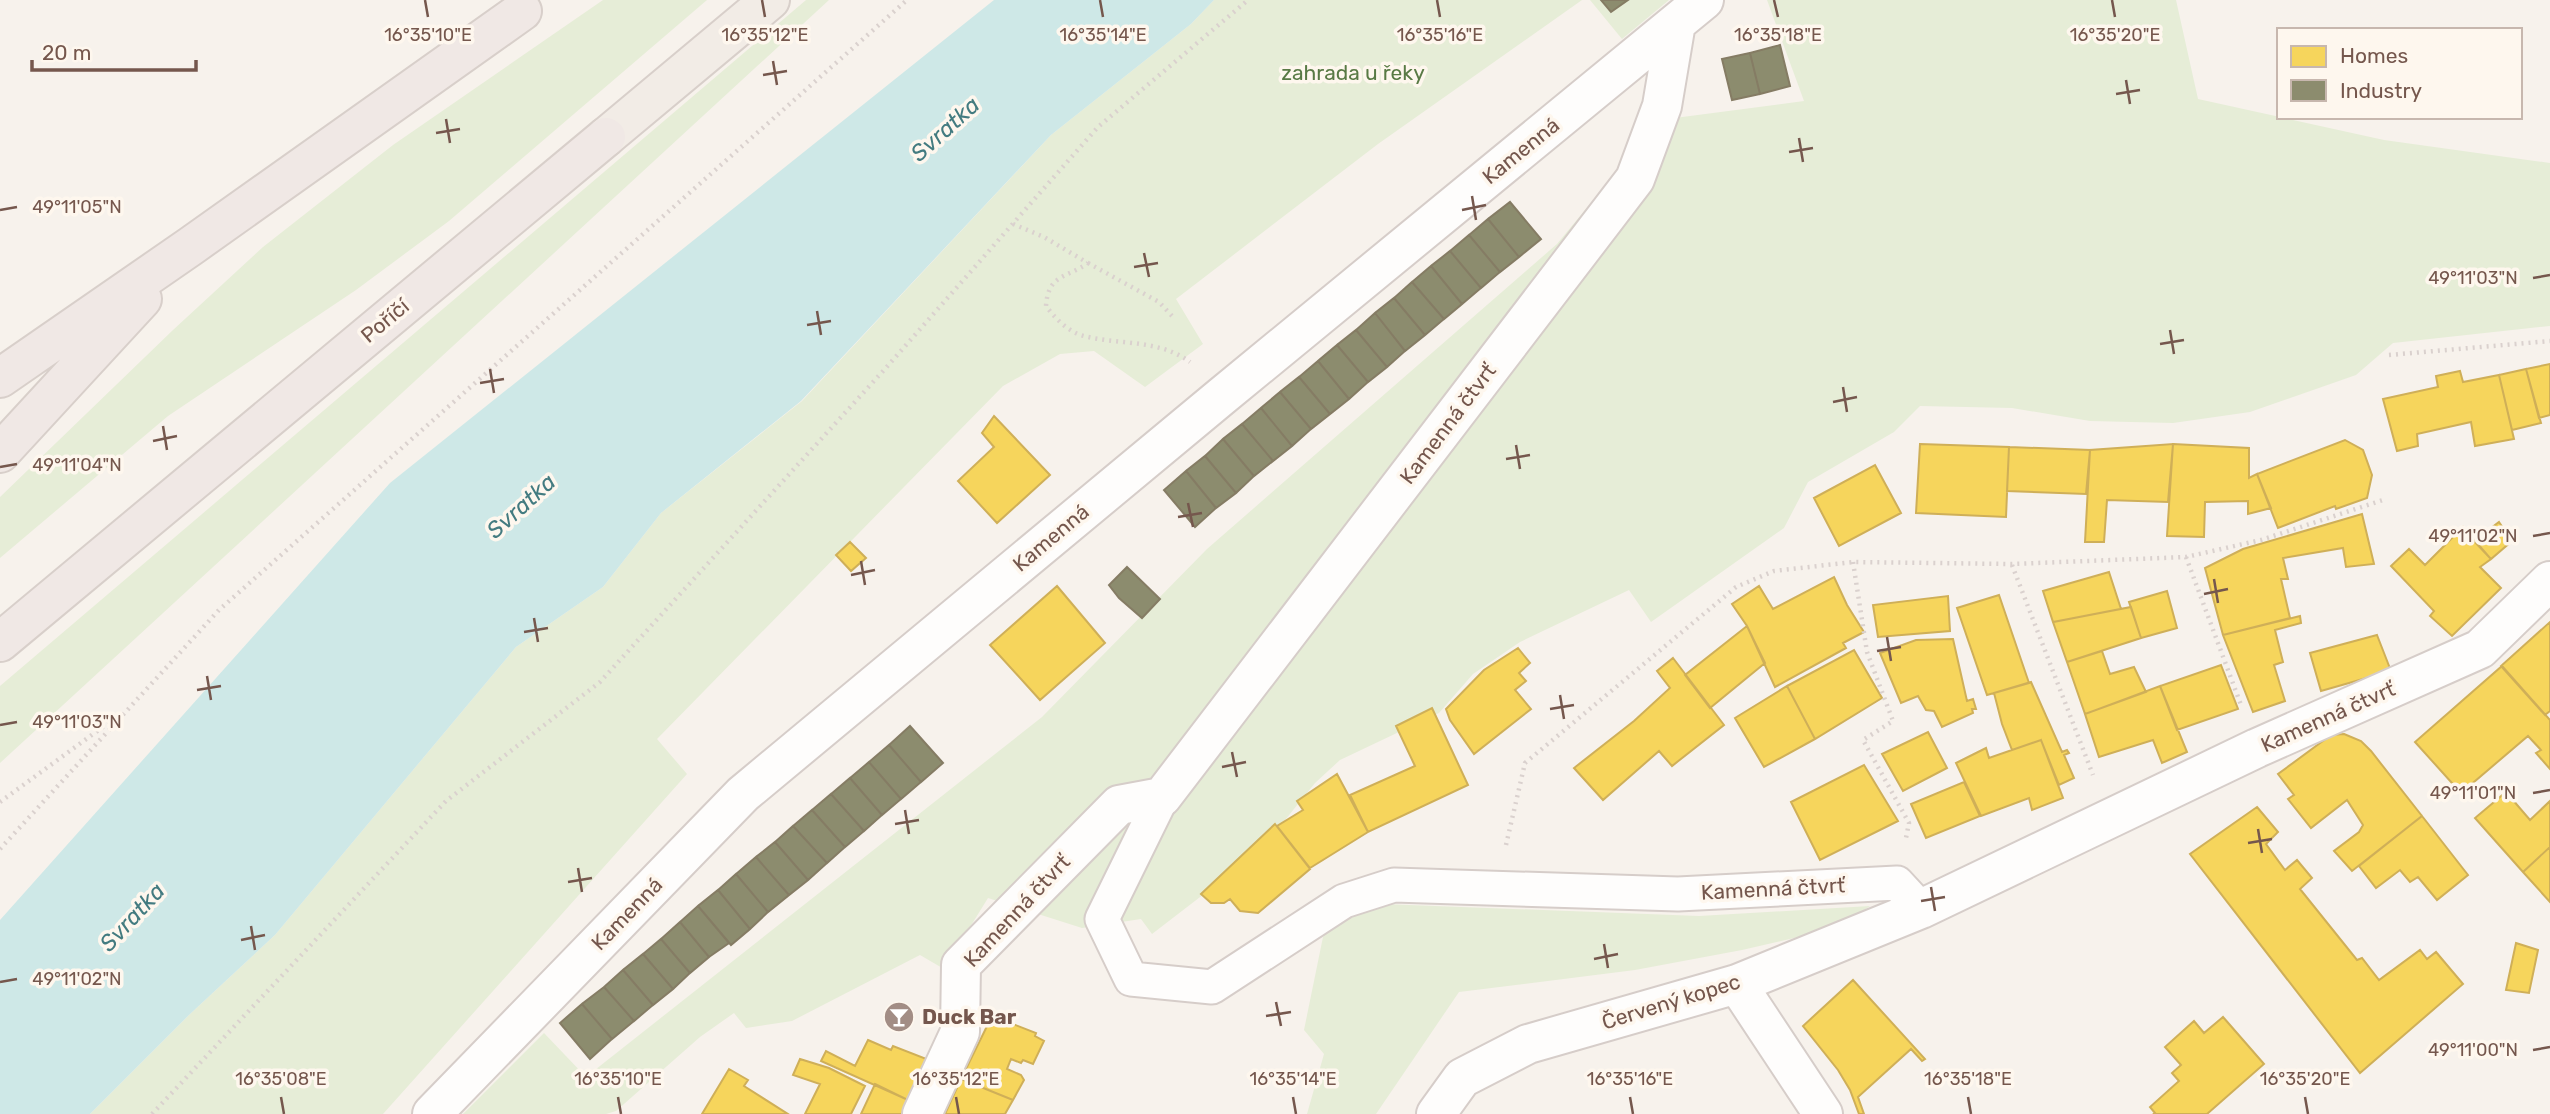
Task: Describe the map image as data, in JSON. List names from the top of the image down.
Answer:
{
  "streets": {
    "highway": ["Poříčí"],
    "street": ["Kamenná", "Kamenná čtvrť", "Červený kopec"]
  },
  "crossings": [
    ["Kamenná", "Kamenná čtvrť"],
    ["Kamenná čtvrť", "Červený kopec"]
  ],
  "water": ["Svratka"],
  "parks": ["zahrada u řeky"],
  "places": {
    "bar": ["Duck Bar"]
  },
  "legend": ["Homes", "Industry"],
  "scale_bar": "20 m",
  "coordinates": [
    "16°35'10\"E",
    "16°35'12\"E",
    "16°35'14\"E",
    "16°35'16\"E",
    "16°35'18\"E",
    "16°35'20\"E",
    "49°11'05\"N",
    "49°11'03\"N",
    "49°11'04\"N",
    "49°11'02\"N",
    "49°11'01\"N",
    "49°11'00\"N",
    "16°35'08\"E"
  ]
}
